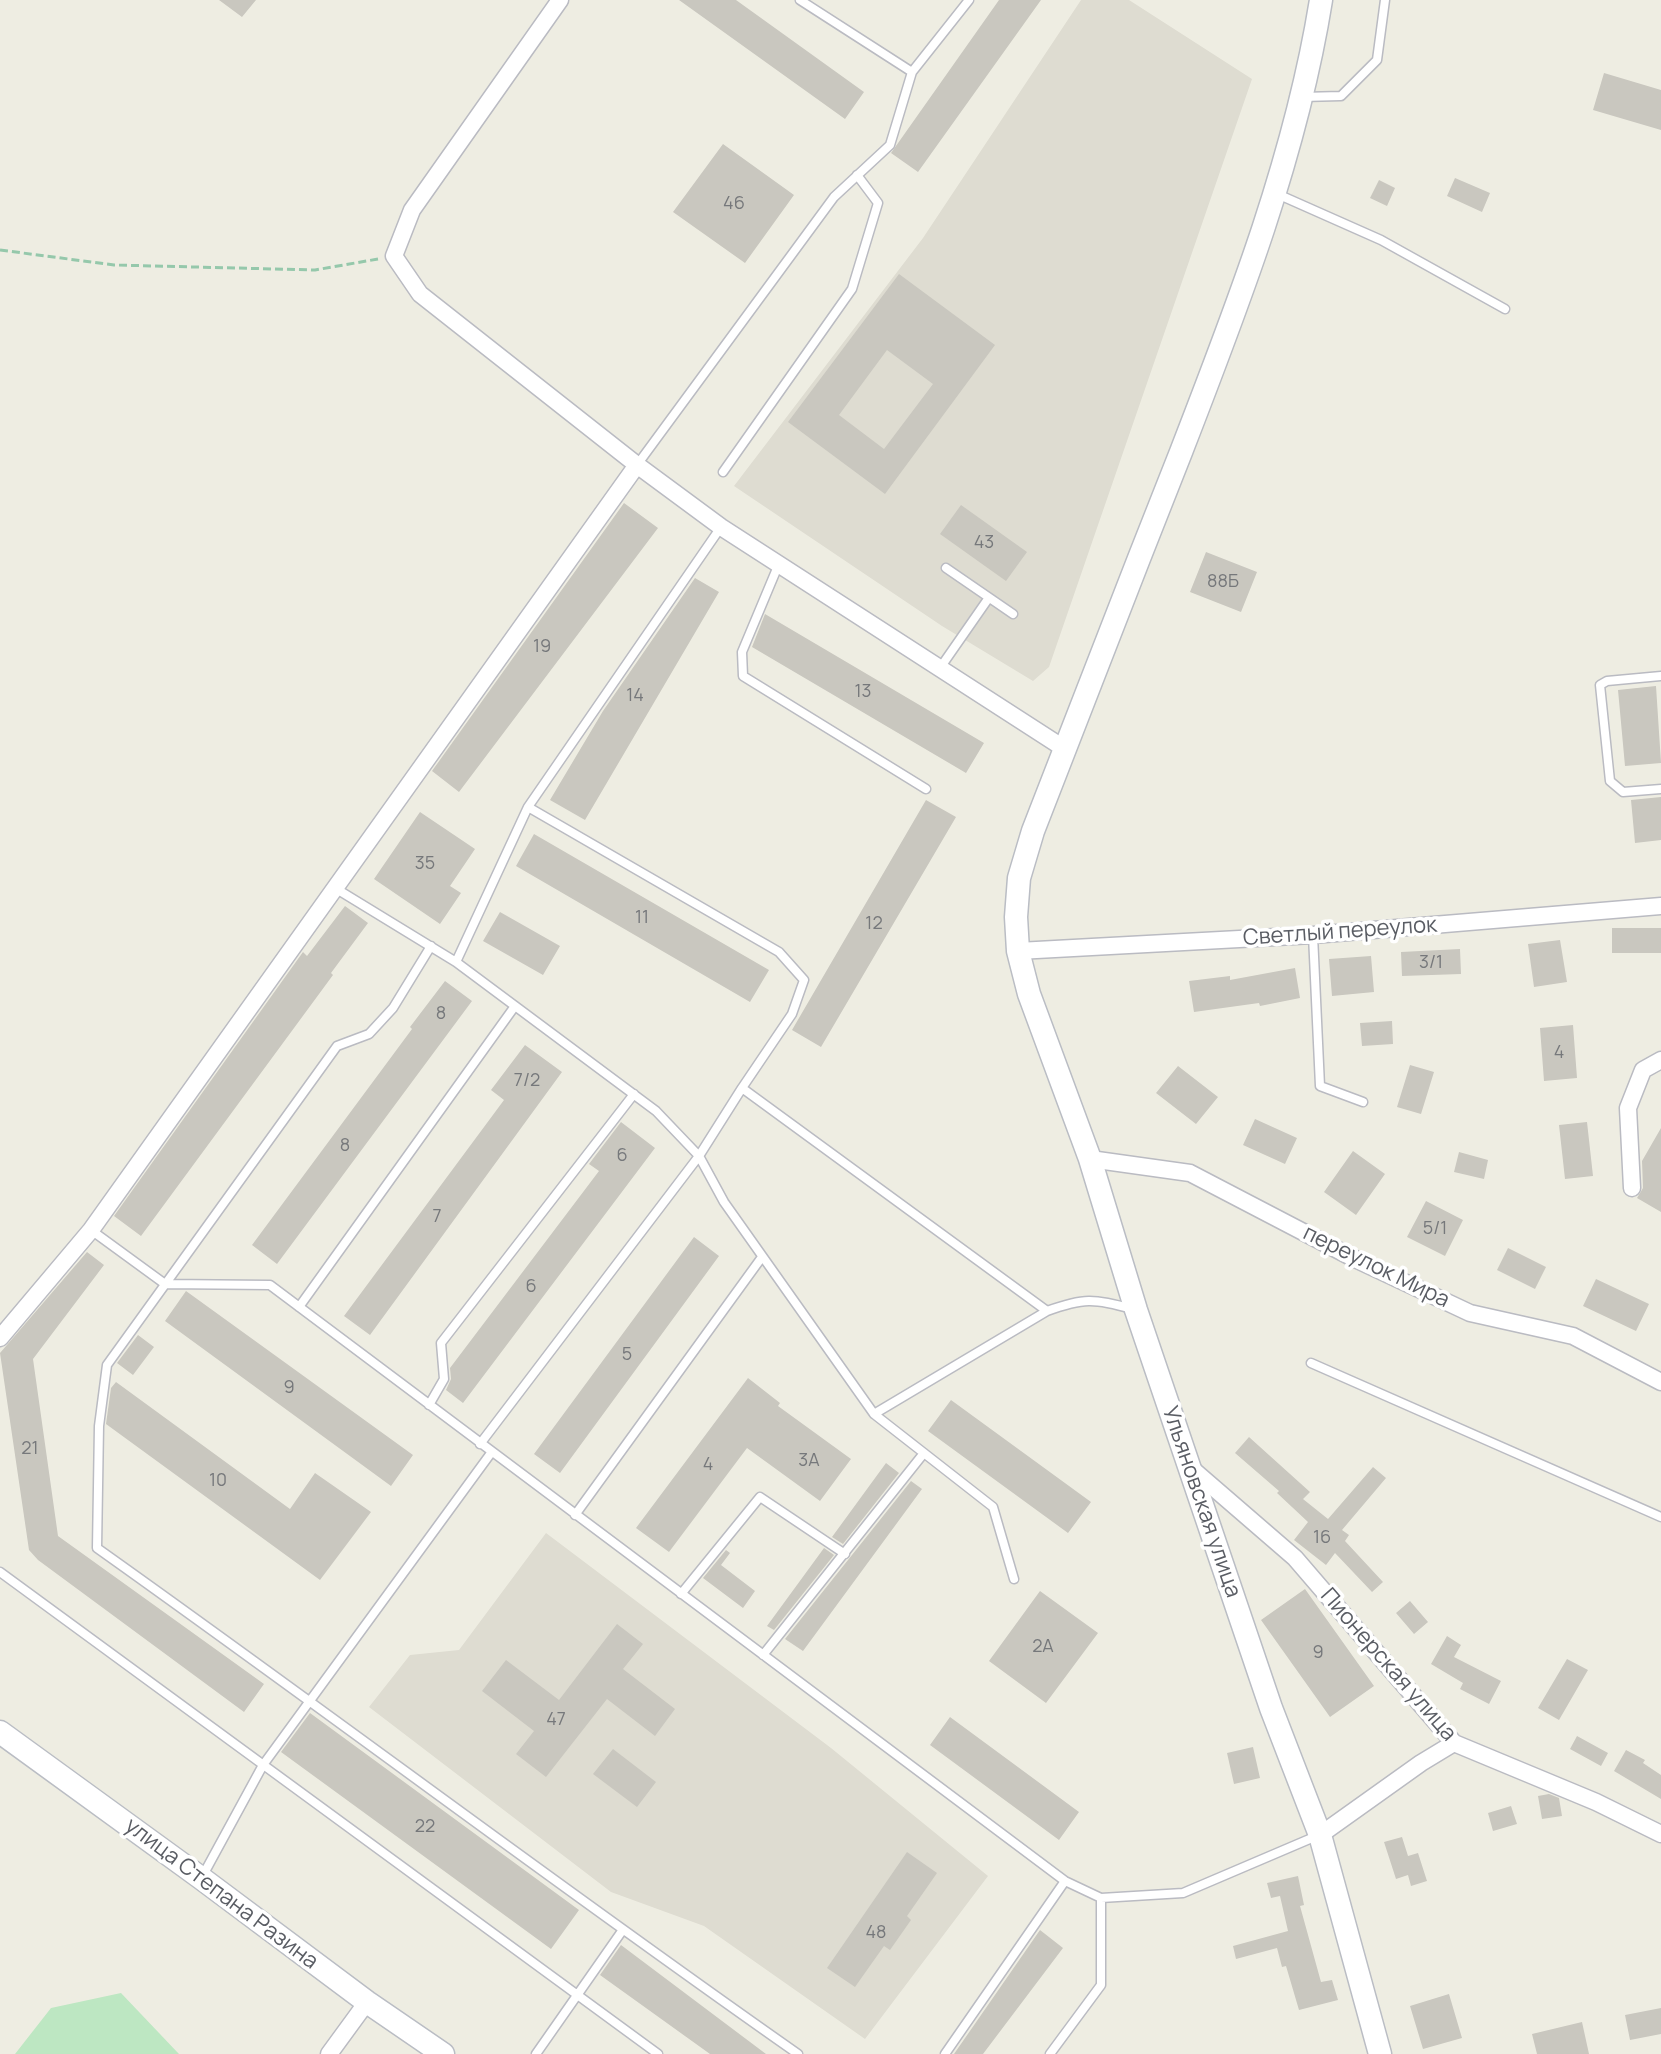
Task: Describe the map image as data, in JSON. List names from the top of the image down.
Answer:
{
  "streets": {
    "street": [
      "Светлый переулок",
      "переулок Мира",
      "Ульяновская улица",
      "Пионерская улица",
      "улица Степана Разина"
    ]
  },
  "crossings": [
    ["Светлый переулок", "Ульяновская улица"],
    ["переулок Мира", "Ульяновская улица"],
    ["Ульяновская улица", "Пионерская улица"]
  ],
  "house_numbers": [
    "46",
    "43",
    "88Б",
    "19",
    "13",
    "14",
    "35",
    "11",
    "12",
    "3/1",
    "8",
    "4",
    "7/2",
    "8",
    "6",
    "7",
    "5/1",
    "6",
    "5",
    "9",
    "21",
    "3А",
    "4",
    "10",
    "16",
    "2А",
    "9",
    "47",
    "22",
    "48"
  ]
}
